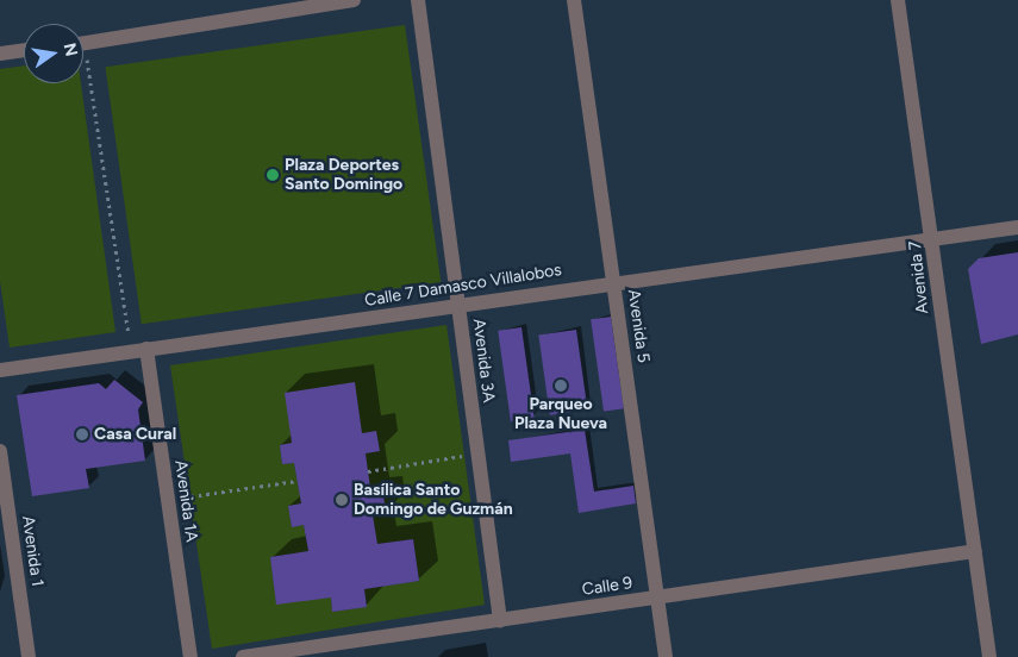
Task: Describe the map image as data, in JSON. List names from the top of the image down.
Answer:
{
  "streets": {
    "street": [
      "Avenida 7",
      "Calle 7 Damasco Villalobos",
      "Avenida 5",
      "Avenida 3A",
      "Avenida 1A",
      "Avenida 1",
      "Calle 9"
    ]
  },
  "crossings": [
    ["Avenida 7", "Calle 7 Damasco Villalobos"],
    ["Avenida 7", "Calle 9"],
    ["Calle 7 Damasco Villalobos", "Avenida 5"],
    ["Calle 7 Damasco Villalobos", "Avenida 3A"],
    ["Calle 7 Damasco Villalobos", "Avenida 1A"],
    ["Avenida 5", "Calle 9"],
    ["Avenida 3A", "Calle 9"]
  ],
  "places": [
    "Plaza Deportes Santo Domingo",
    "Parqueo Plaza Nueva",
    "Casa Cural",
    "Basílica Santo Domingo de Guzmán"
  ],
  "north": "right"
}
